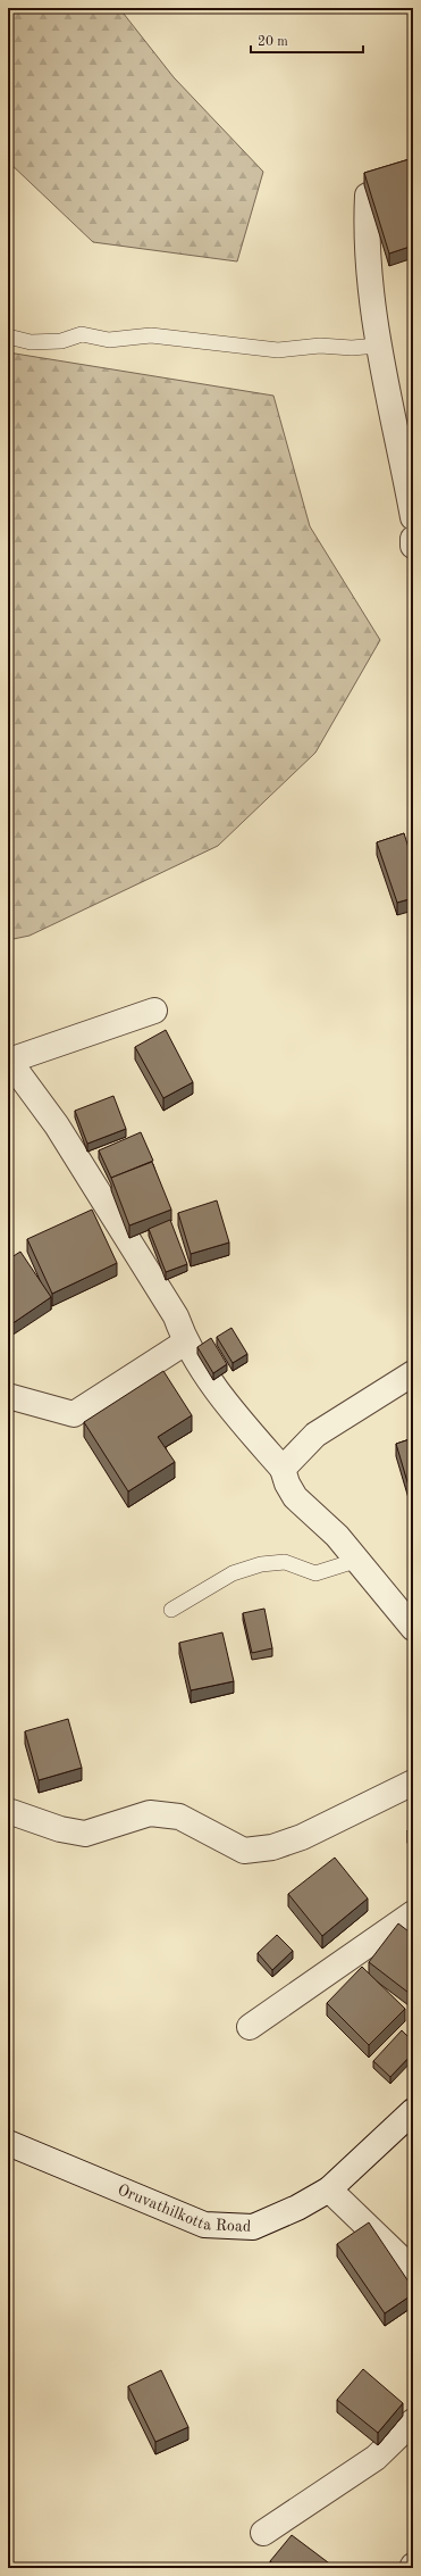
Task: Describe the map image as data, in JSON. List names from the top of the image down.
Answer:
{
  "streets": {
    "street": ["Oruvathilkotta Road"]
  },
  "scale_bar": "20 m"
}
